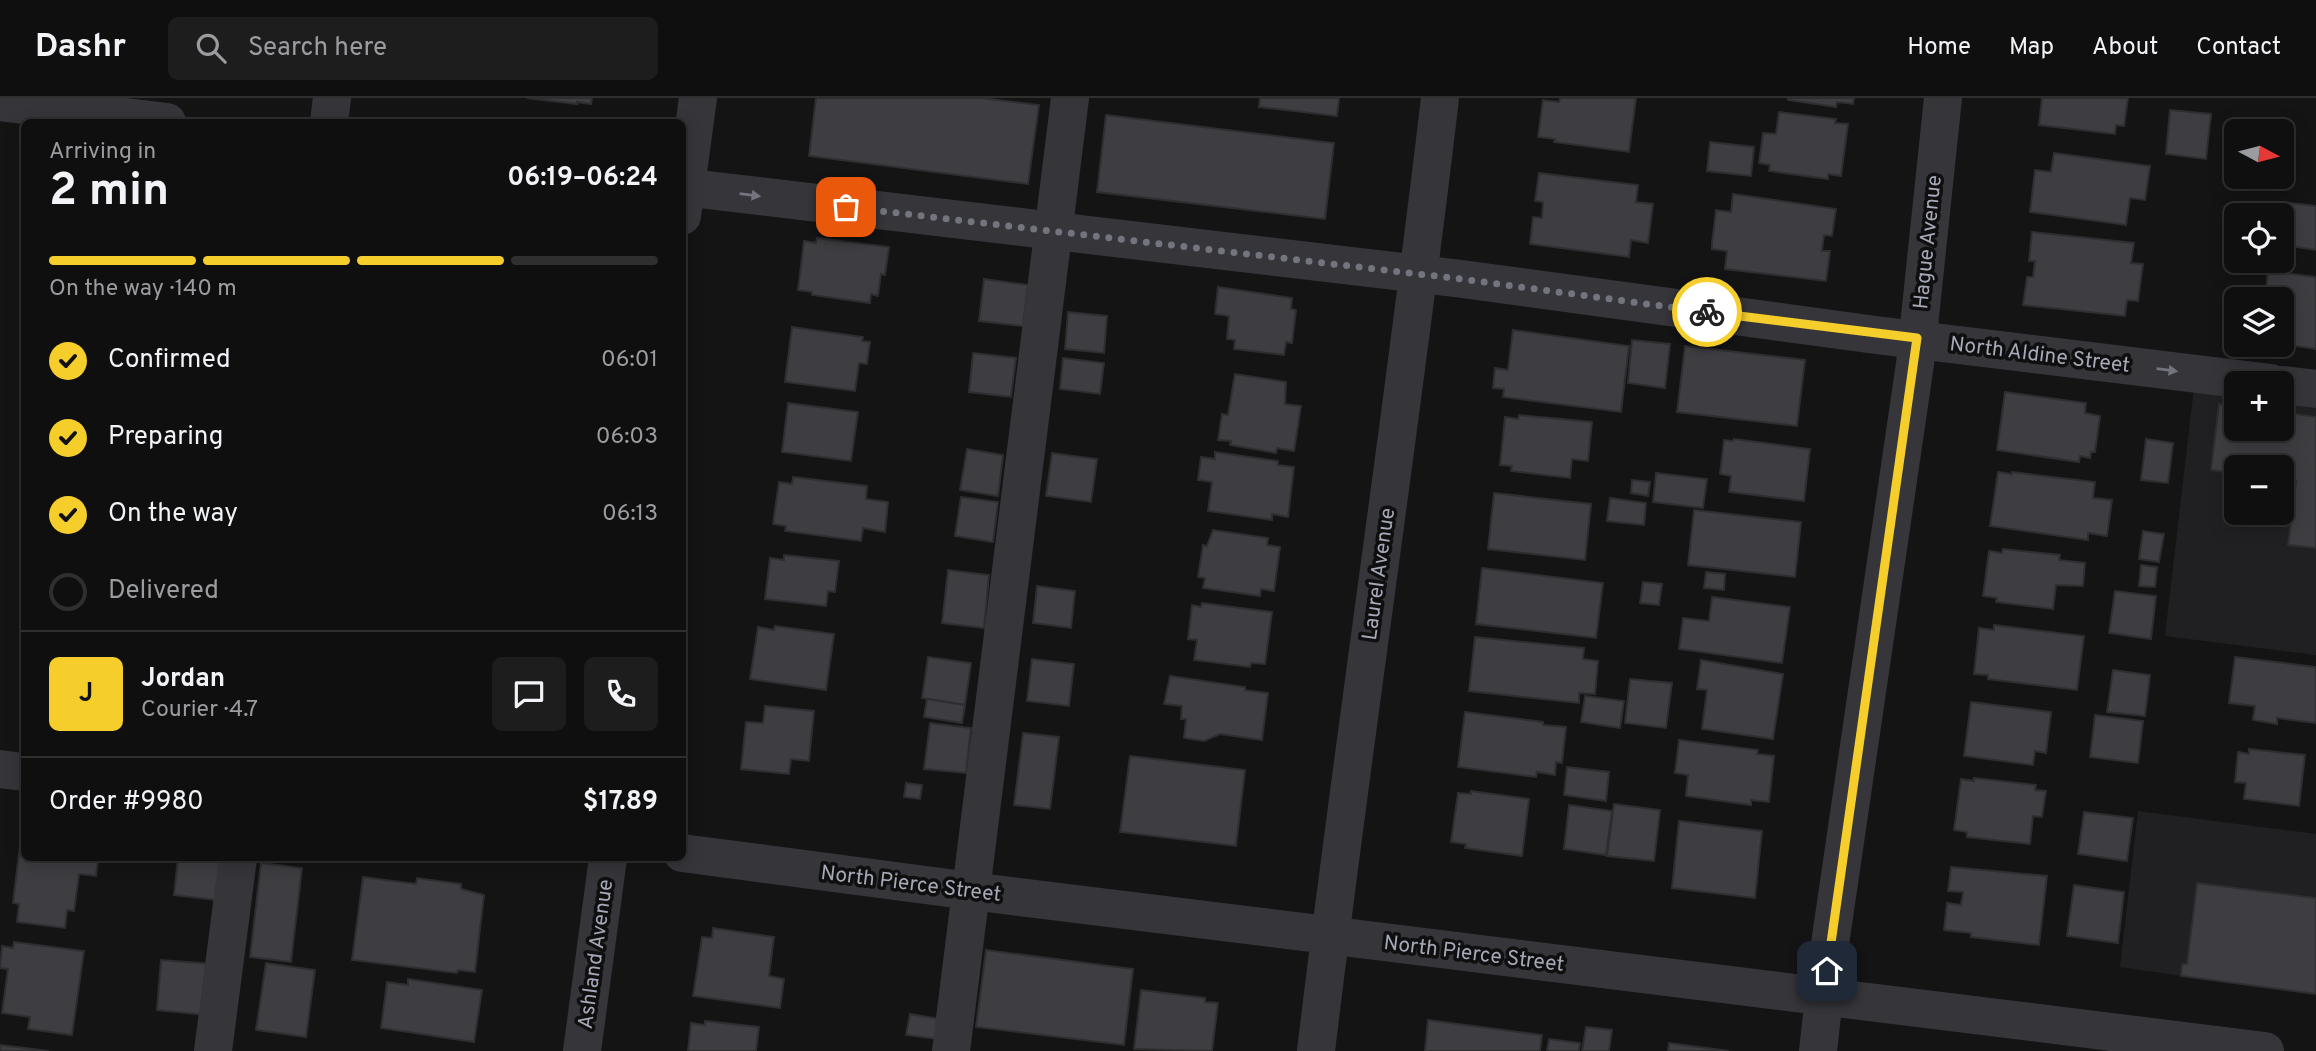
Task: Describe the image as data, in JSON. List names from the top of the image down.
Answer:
{
  "streets": {
    "street": [
      "Hague Avenue",
      "North Aldine Street",
      "Laurel Avenue",
      "North Pierce Street",
      "Ashland Avenue"
    ]
  },
  "crossings": [
    ["Hague Avenue", "North Aldine Street"],
    ["Hague Avenue", "North Pierce Street"],
    ["North Aldine Street", "Laurel Avenue"],
    ["Laurel Avenue", "North Pierce Street"]
  ],
  "one_way": ["North Aldine Street"],
  "north": "right",
  "page": {
    "header": "Dashr",
    "search": "Search here",
    "nav": [
      "Home",
      "Map",
      "About",
      "Contact"
    ],
    "map_buttons": ["+", "−"],
    "heading": ["2 min", "Arriving in", "06:19–06:24"],
    "panel": [
      "Jordan",
      "Courier · 4.7",
      "Order #9980",
      "$17.89"
    ],
    "bar": "On the way · 140 m",
    "list": [
      ["Confirmed", "06:01"],
      ["Preparing", "06:03"],
      ["On the way", "06:13"],
      "Delivered"
    ],
    "round": "J"
  }
}
